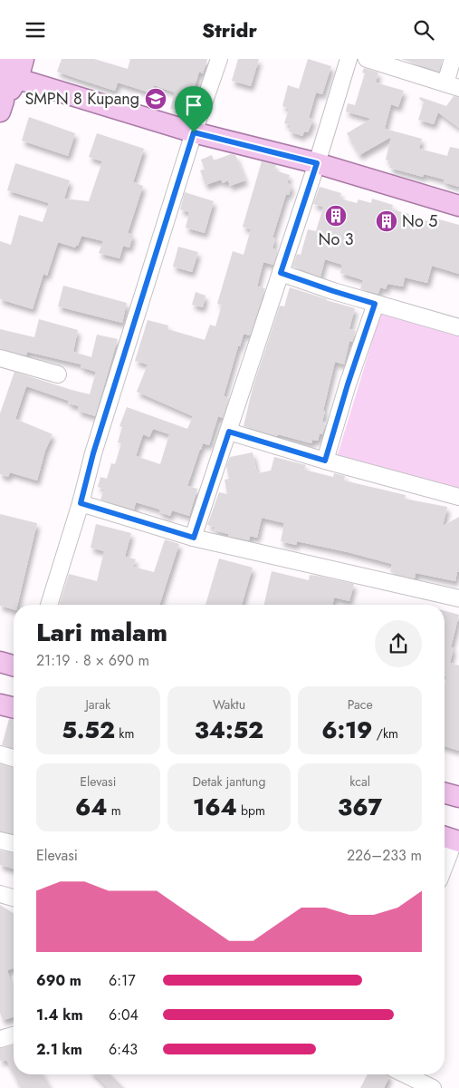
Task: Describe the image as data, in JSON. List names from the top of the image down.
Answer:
{
  "places": {
    "school or university": ["SMPN 8 Kupang"],
    "building": ["No 3", "No 5"]
  },
  "page": {
    "header": "Stridr",
    "heading": ["Lari malam", "21:19 · 8 × 690 m"],
    "stats": [
      ["Jarak", "5.52 km"],
      ["Waktu", "34:52"],
      ["Pace", "6:19 /km"],
      ["Elevasi", "64 m"],
      ["Detak jantung", "164 bpm"],
      ["kcal", "367"]
    ],
    "chart": ["Elevasi", "226–233 m"],
    "list": [
      {
        "name": "690 m",
        "note": "6:17"
      },
      {
        "name": "1.4 km",
        "note": "6:04"
      },
      {
        "name": "2.1 km",
        "note": "6:43"
      }
    ]
  }
}
